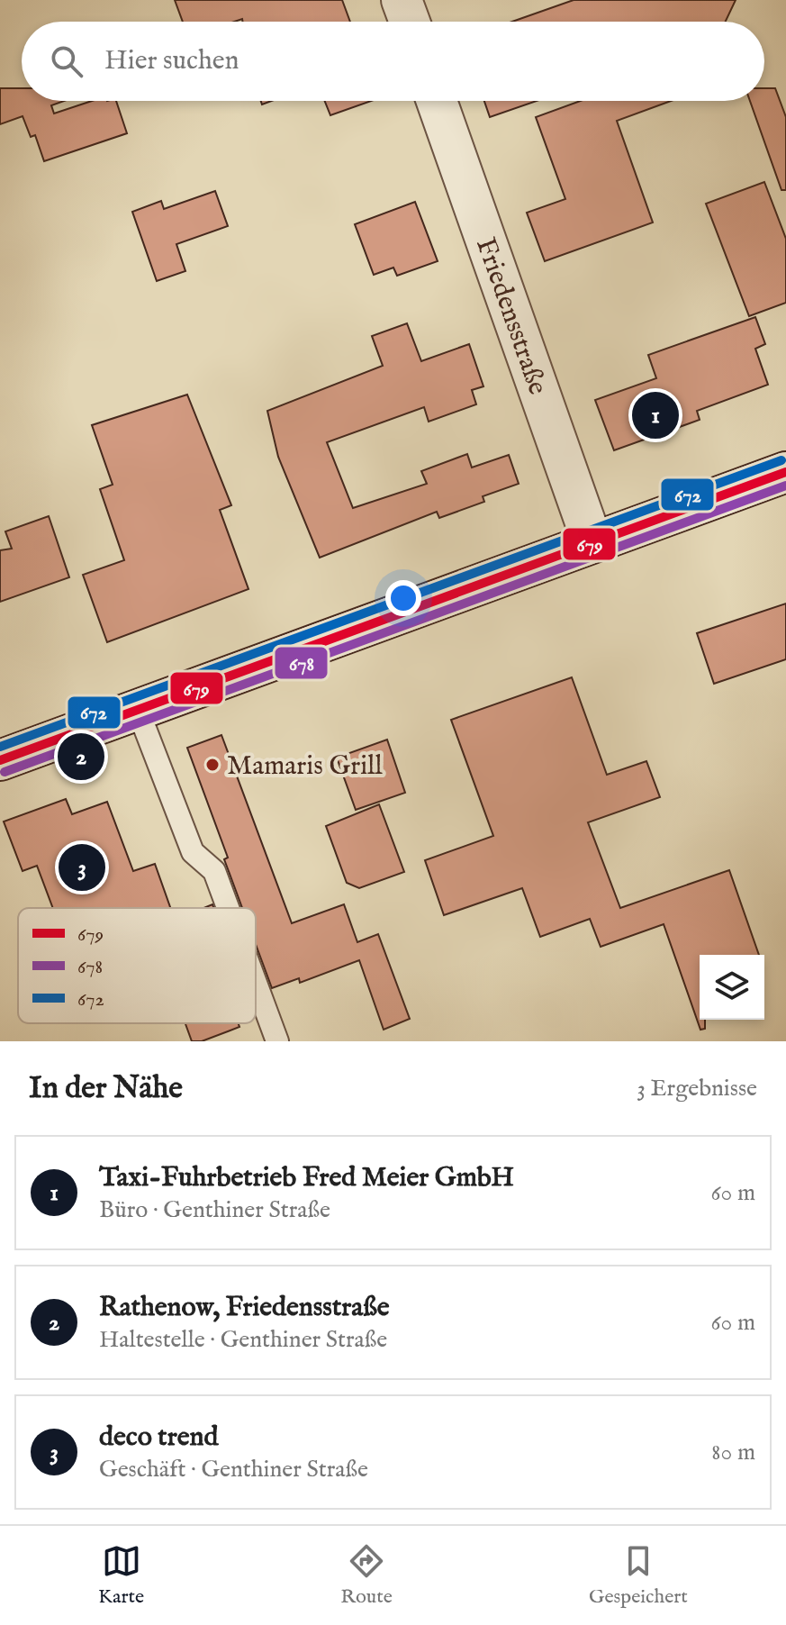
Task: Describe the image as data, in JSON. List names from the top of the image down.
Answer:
{
  "streets": {
    "main road": ["Friedensstraße"]
  },
  "places": ["Mamaris Grill"],
  "lines": ["transit line 672", "transit line 679", "transit line 678"],
  "legend": ["679", "678", "672"],
  "page": {
    "search": "Hier suchen",
    "pins": ["1", "2", "3"],
    "heading": ["In der Nähe", "3 Ergebnisse"],
    "list": [
      {
        "mark": "1",
        "name": "Taxi-Fuhrbetrieb Fred Meier GmbH",
        "note": "Büro · Genthiner Straße",
        "value": "60 m"
      },
      {
        "mark": "2",
        "name": "Rathenow, Friedensstraße",
        "note": "Haltestelle · Genthiner Straße",
        "value": "60 m"
      },
      {
        "mark": "3",
        "name": "deco trend",
        "note": "Geschäft · Genthiner Straße",
        "value": "80 m"
      }
    ],
    "nav": ["Karte", "Route", "Gespeichert"]
  }
}
